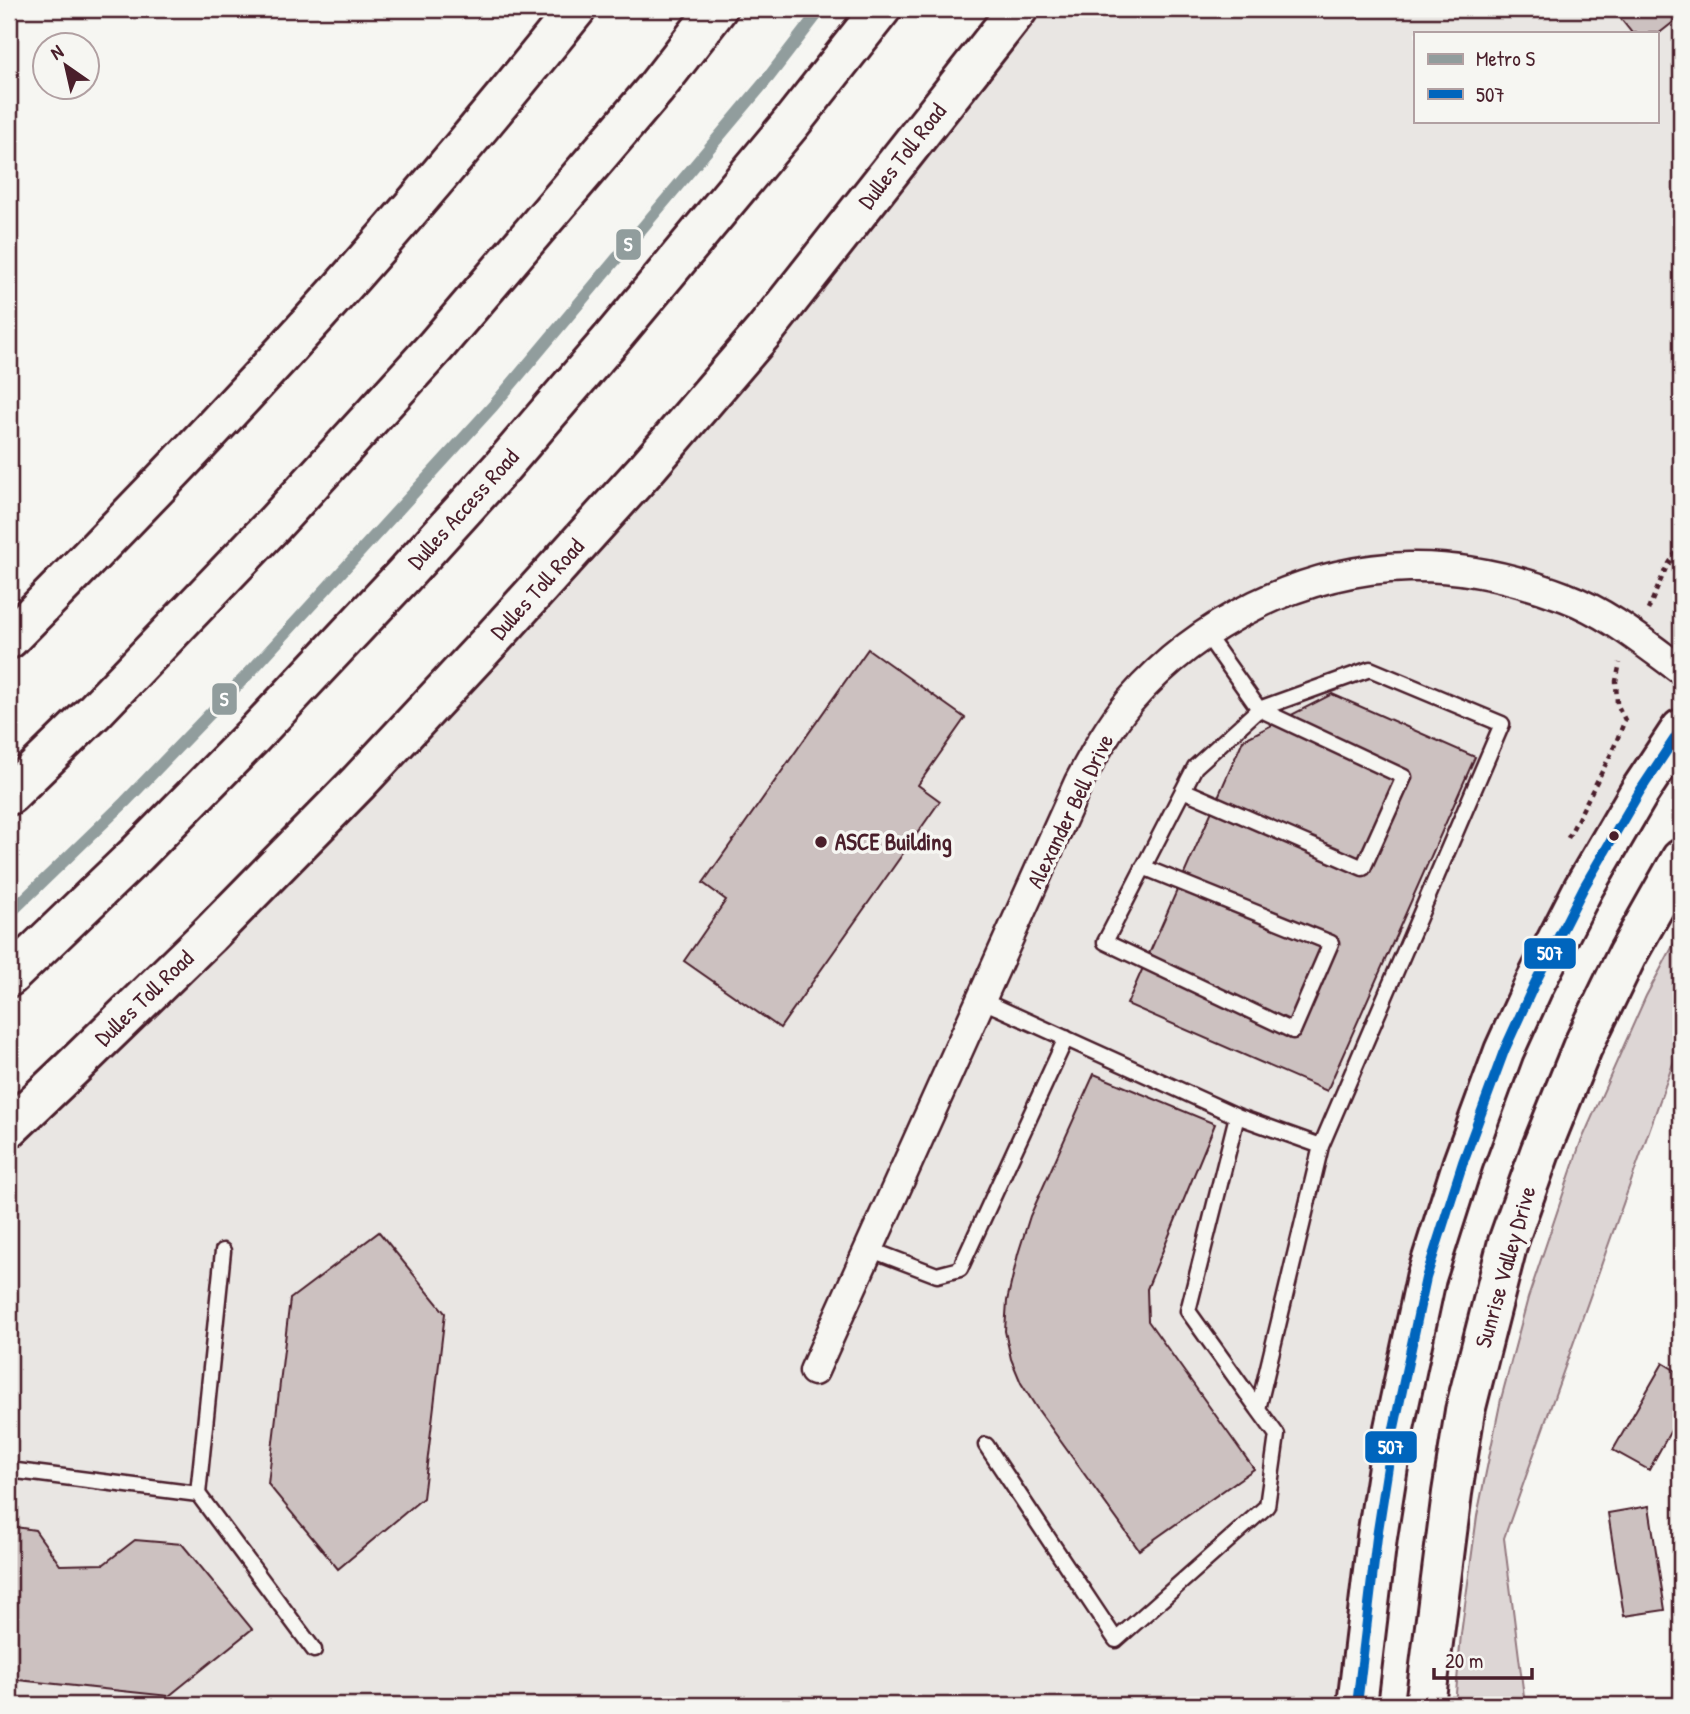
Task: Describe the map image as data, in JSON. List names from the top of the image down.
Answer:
{
  "streets": {
    "main road": ["Dulles Toll Road", "Dulles Access Road", "Sunrise Valley Drive"],
    "street": ["Alexander Bell Drive"]
  },
  "places": ["ASCE Building"],
  "lines": ["metro line S", "transit line 507"],
  "legend": ["Metro S", "507"],
  "scale_bar": "20 m",
  "north": "top left"
}
